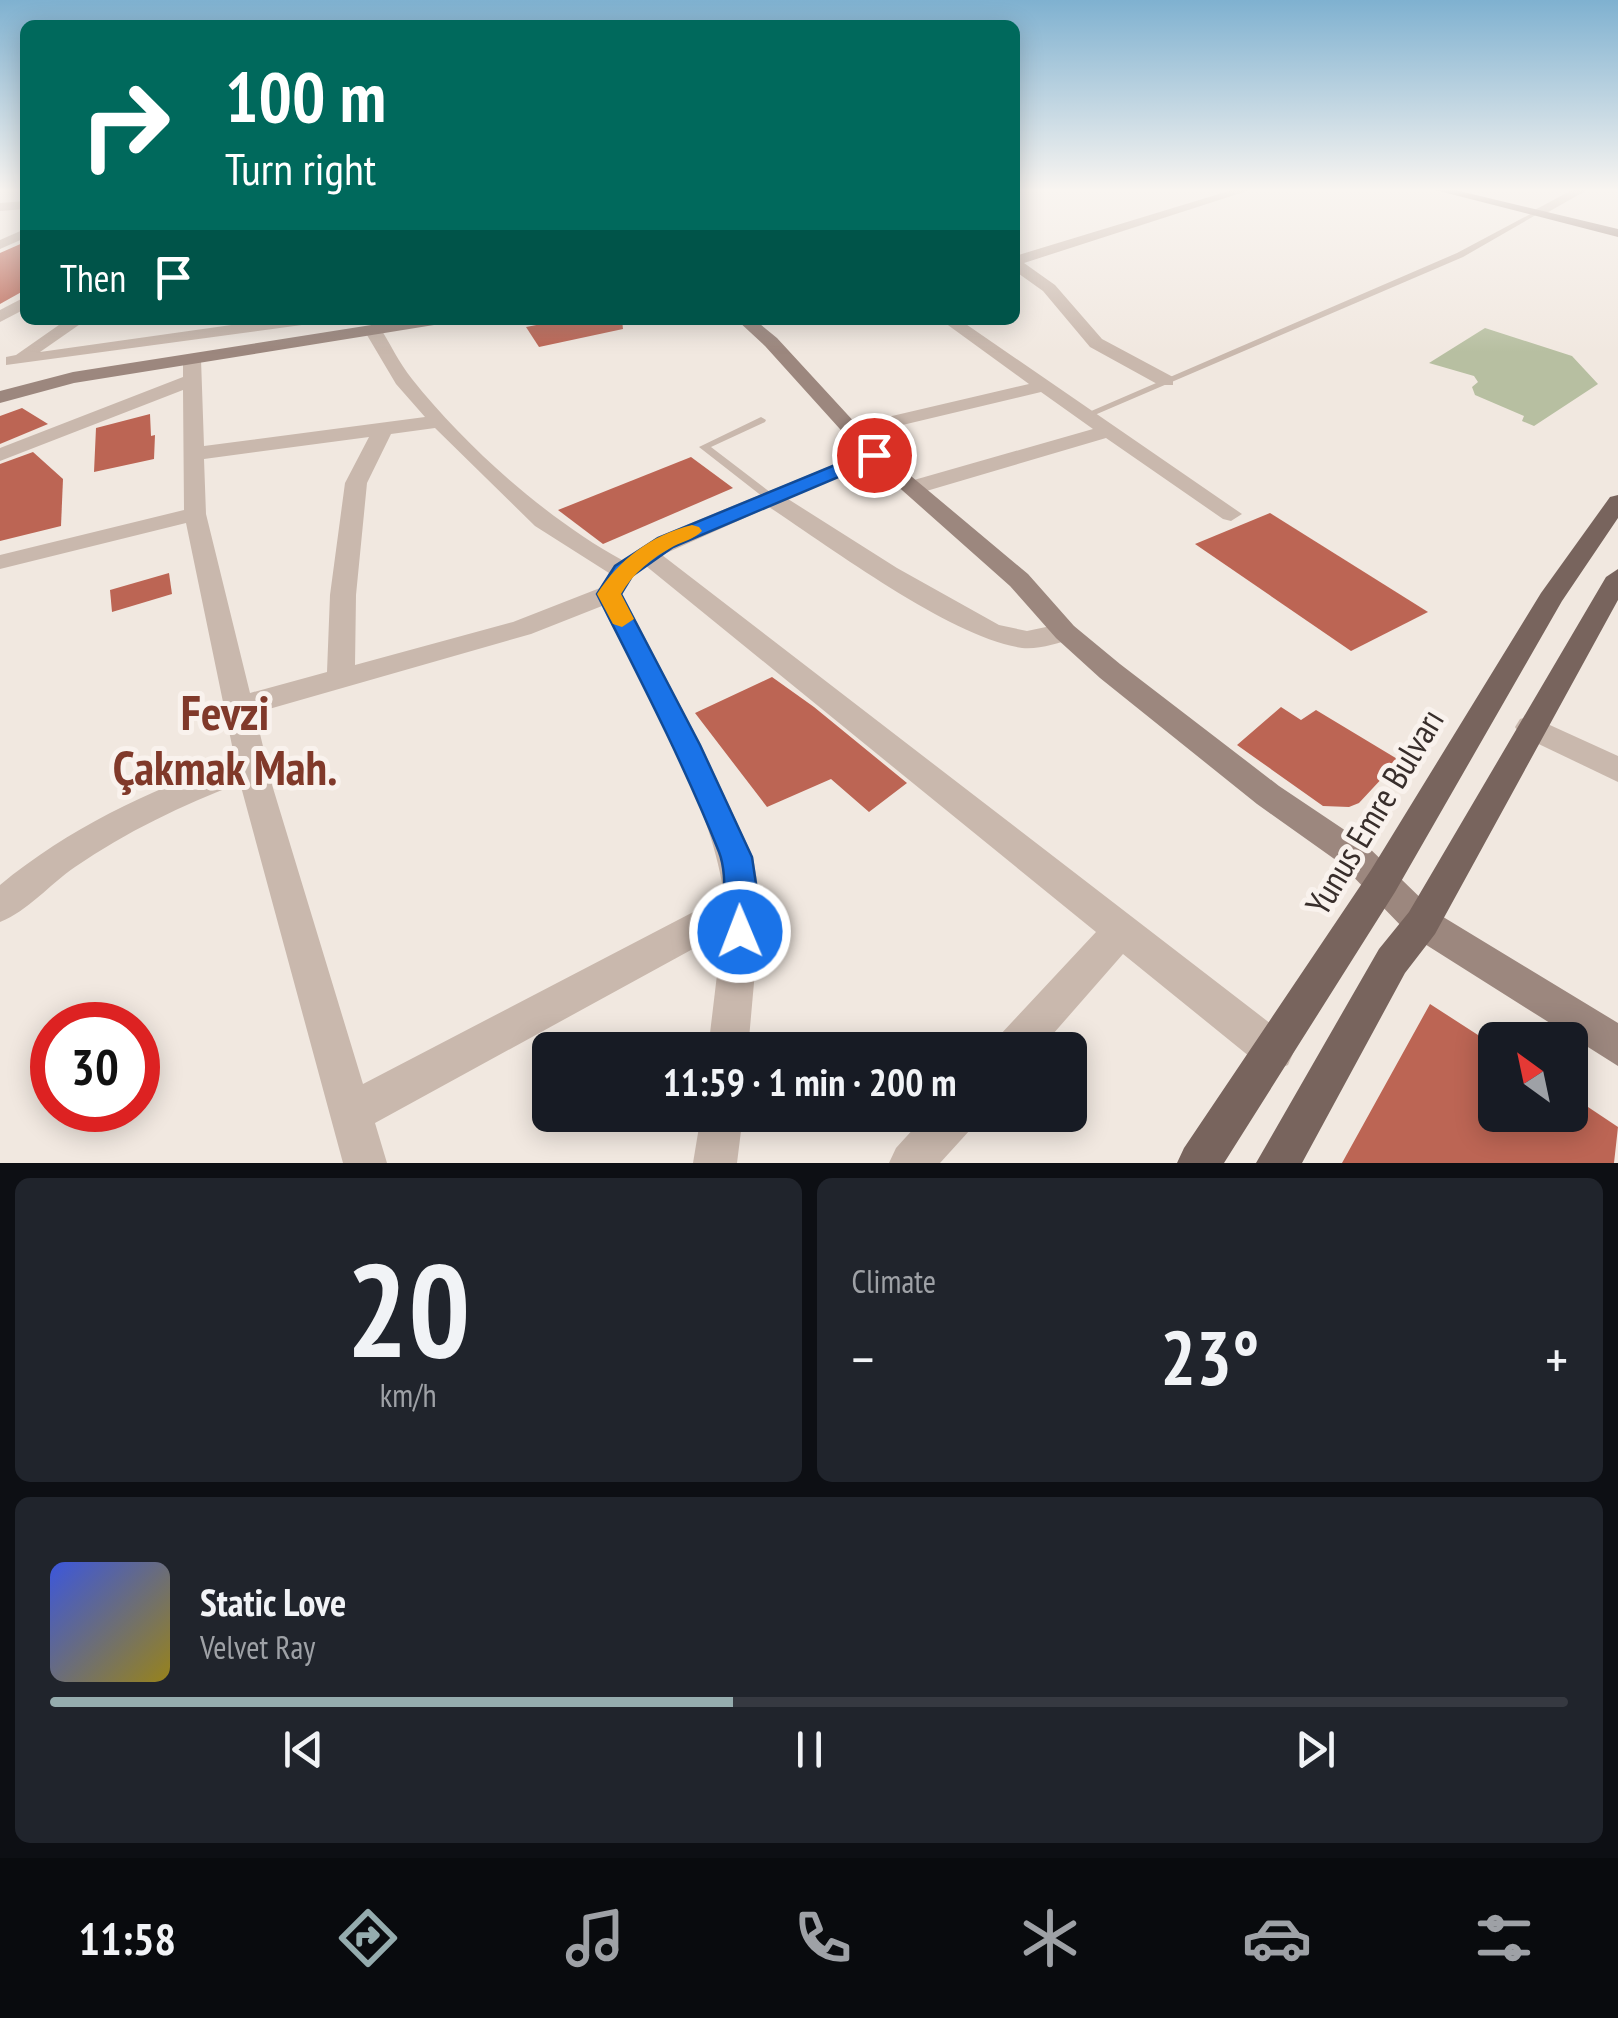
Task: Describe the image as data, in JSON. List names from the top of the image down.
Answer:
{
  "streets": {
    "main road": ["Yunus Emre Bulvarı"]
  },
  "districts": ["Fevzi Çakmak Mah."],
  "north": "top left",
  "page": {
    "turn": ["100 m", "Turn right"],
    "then": "Then",
    "limit": "30",
    "trip": "11:59 · 1 min · 200 m",
    "tile": [
      ["20", "km/h"],
      "Climate"
    ],
    "heat": ["−", "23°", "+"],
    "song": ["Static Love", "Velvet Ray"],
    "tabs": "11:58"
  }
}
